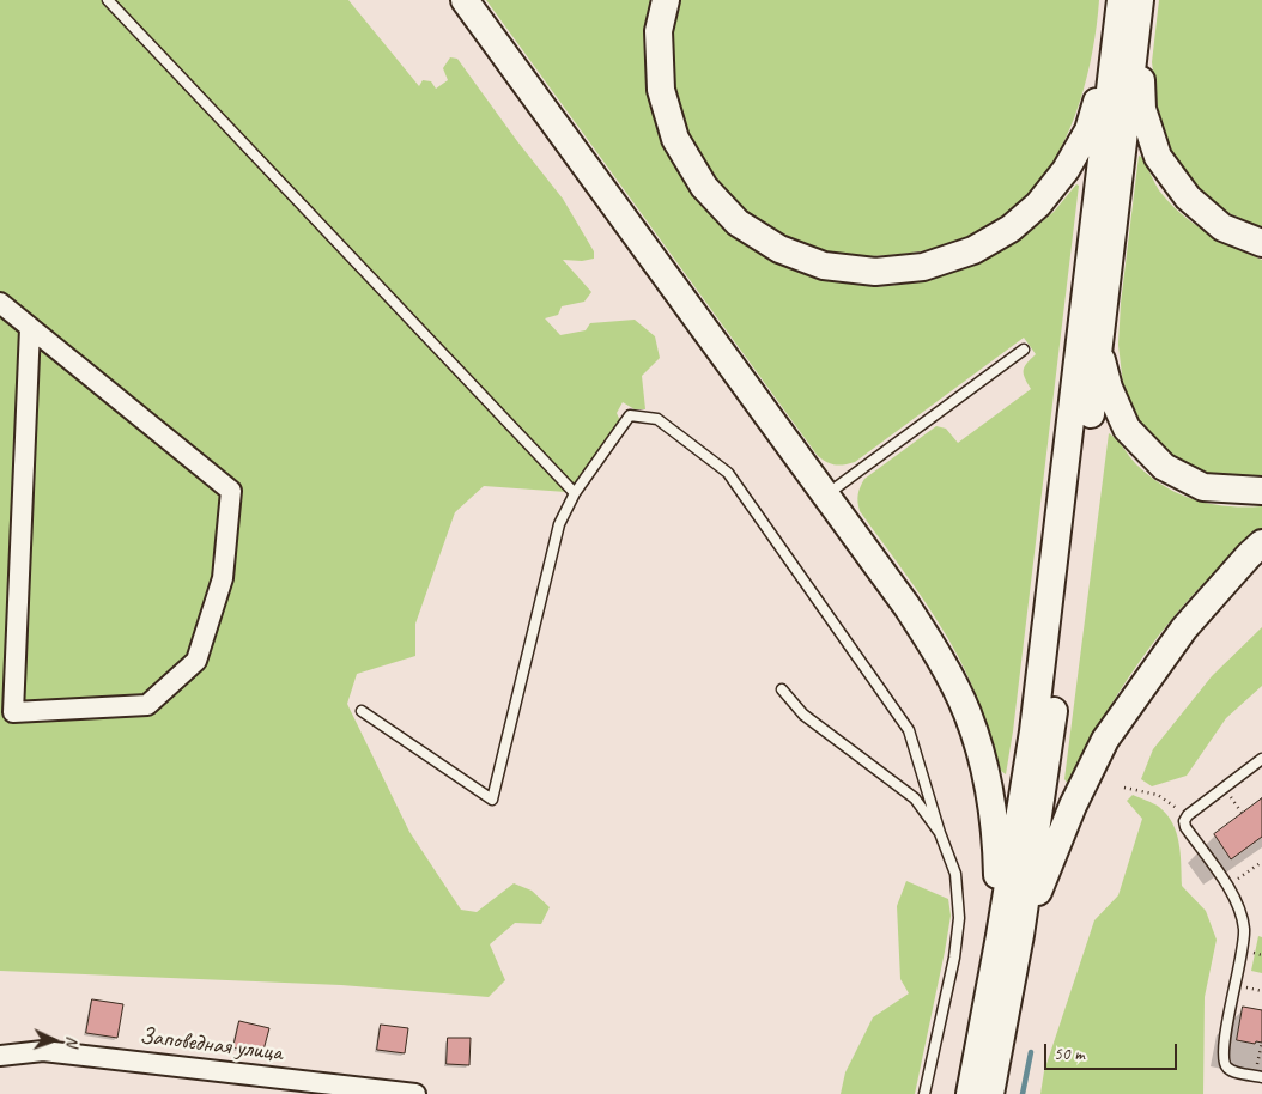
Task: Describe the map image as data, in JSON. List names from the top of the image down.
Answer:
{
  "streets": {
    "street": ["Заповедная улица"]
  },
  "scale_bar": "50 m",
  "north": "right"
}
